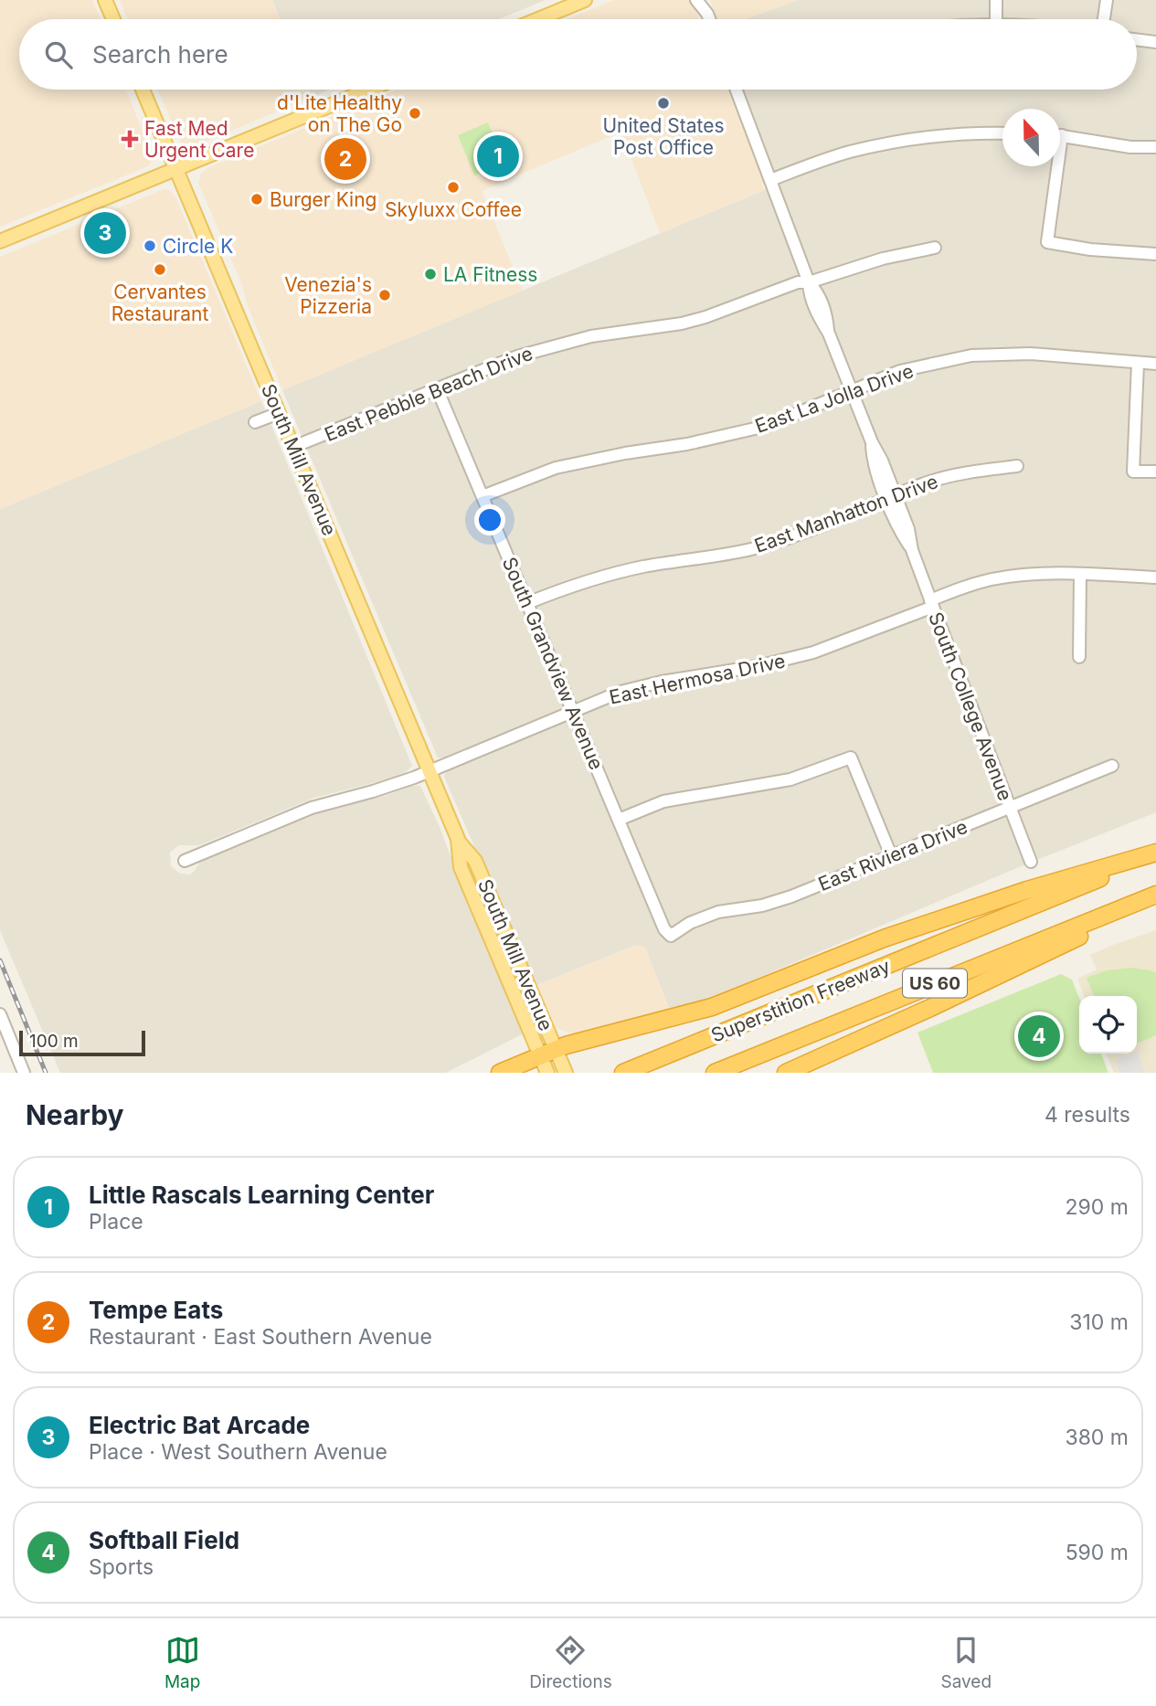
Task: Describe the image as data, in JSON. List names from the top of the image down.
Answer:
{
  "streets": {
    "highway": ["US 60", "Superstition Freeway"],
    "main road": ["South Mill Avenue"],
    "street": [
      "East Pebble Beach Drive",
      "East La Jolla Drive",
      "East Manhatton Drive",
      "South Grandview Avenue",
      "East Hermosa Drive",
      "South College Avenue",
      "East Riviera Drive"
    ]
  },
  "crossings": [
    ["East Pebble Beach Drive", "South Mill Avenue"],
    ["East Pebble Beach Drive", "South Grandview Avenue"],
    ["East Pebble Beach Drive", "South College Avenue"],
    ["East La Jolla Drive", "South Grandview Avenue"],
    ["East La Jolla Drive", "South College Avenue"],
    ["South Mill Avenue", "East Hermosa Drive"],
    ["East Manhatton Drive", "South Grandview Avenue"],
    ["East Manhatton Drive", "South College Avenue"],
    ["South Grandview Avenue", "East Hermosa Drive"],
    ["South Grandview Avenue", "East Riviera Drive"],
    ["East Hermosa Drive", "South College Avenue"],
    ["South College Avenue", "East Riviera Drive"]
  ],
  "places": {
    "other": [
      "United States Post Office",
      "d'Lite Healthy on The Go",
      "Skyluxx Coffee",
      "Burger King",
      "Circle K",
      "Cervantes Restaurant",
      "LA Fitness",
      "Venezia's Pizzeria"
    ],
    "health": ["Fast Med Urgent Care"]
  },
  "scale_bar": "100 m",
  "north": "top",
  "page": {
    "search": "Search here",
    "pins": [
      "1",
      "2",
      "3",
      "4"
    ],
    "scale": "100 m",
    "heading": ["Nearby", "4 results"],
    "list": [
      {
        "mark": "1",
        "name": "Little Rascals Learning Center",
        "note": "Place",
        "value": "290 m"
      },
      {
        "mark": "2",
        "name": "Tempe Eats",
        "note": "Restaurant · East Southern Avenue",
        "value": "310 m"
      },
      {
        "mark": "3",
        "name": "Electric Bat Arcade",
        "note": "Place · West Southern Avenue",
        "value": "380 m"
      },
      {
        "mark": "4",
        "name": "Softball Field",
        "note": "Sports",
        "value": "590 m"
      }
    ],
    "nav": ["Map", "Directions", "Saved"]
  }
}
